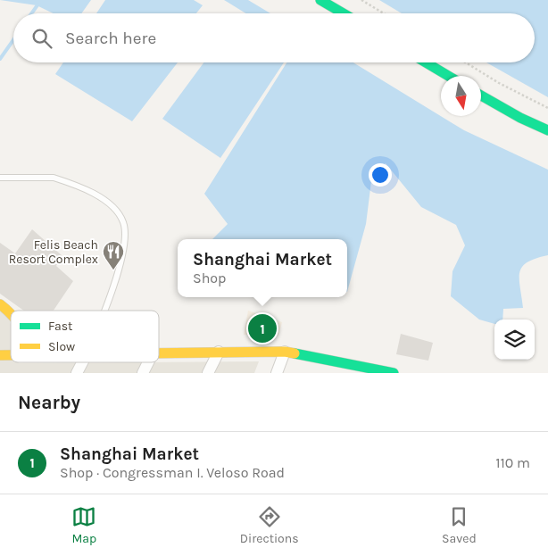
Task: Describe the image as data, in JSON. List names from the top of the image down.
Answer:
{
  "places": {
    "restaurant": ["Felis Beach Resort Complex"]
  },
  "legend": ["Fast", "Slow"],
  "north": "bottom",
  "page": {
    "search": "Search here",
    "popup": ["Shanghai Market", "Shop"],
    "pins": "1",
    "heading": "Nearby",
    "list": [
      {
        "mark": "1",
        "name": "Shanghai Market",
        "note": "Shop · Congressman I. Veloso Road",
        "value": "110 m"
      }
    ],
    "nav": ["Map", "Directions", "Saved"]
  }
}
